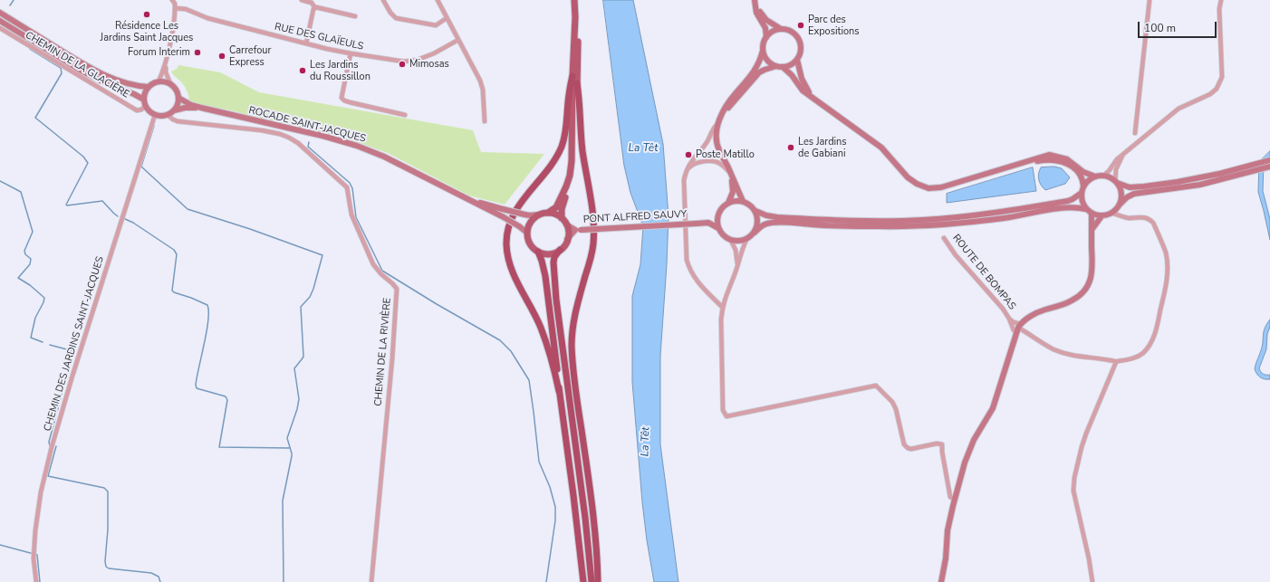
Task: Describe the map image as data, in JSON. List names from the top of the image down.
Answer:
{
  "streets": {
    "main road": ["ROCADE SAINT-JACQUES", "PONT ALFRED SAUVY"],
    "street": [
      "RUE DES GLAÏEULS",
      "CHEMIN DE LA GLACIÈRE",
      "ROUTE DE BOMPAS",
      "CHEMIN DES JARDINS SAINT-JACQUES",
      "CHEMIN DE LA RIVIÈRE"
    ]
  },
  "crossings": [
    ["CHEMIN DE LA GLACIÈRE", "CHEMIN DES JARDINS SAINT-JACQUES"],
    ["CHEMIN DE LA GLACIÈRE", "CHEMIN DE LA RIVIÈRE"],
    ["CHEMIN DES JARDINS SAINT-JACQUES", "CHEMIN DE LA RIVIÈRE"]
  ],
  "water": ["La Têt"],
  "places": [
    "Résidence Les Jardins Saint Jacques",
    "Parc des Expositions",
    "Forum Interim",
    "Carrefour Express",
    "Mimosas",
    "Les Jardins du Roussillon",
    "Les Jardins de Gabiani",
    "Poste Matillo"
  ],
  "scale_bar": "100 m"
}
